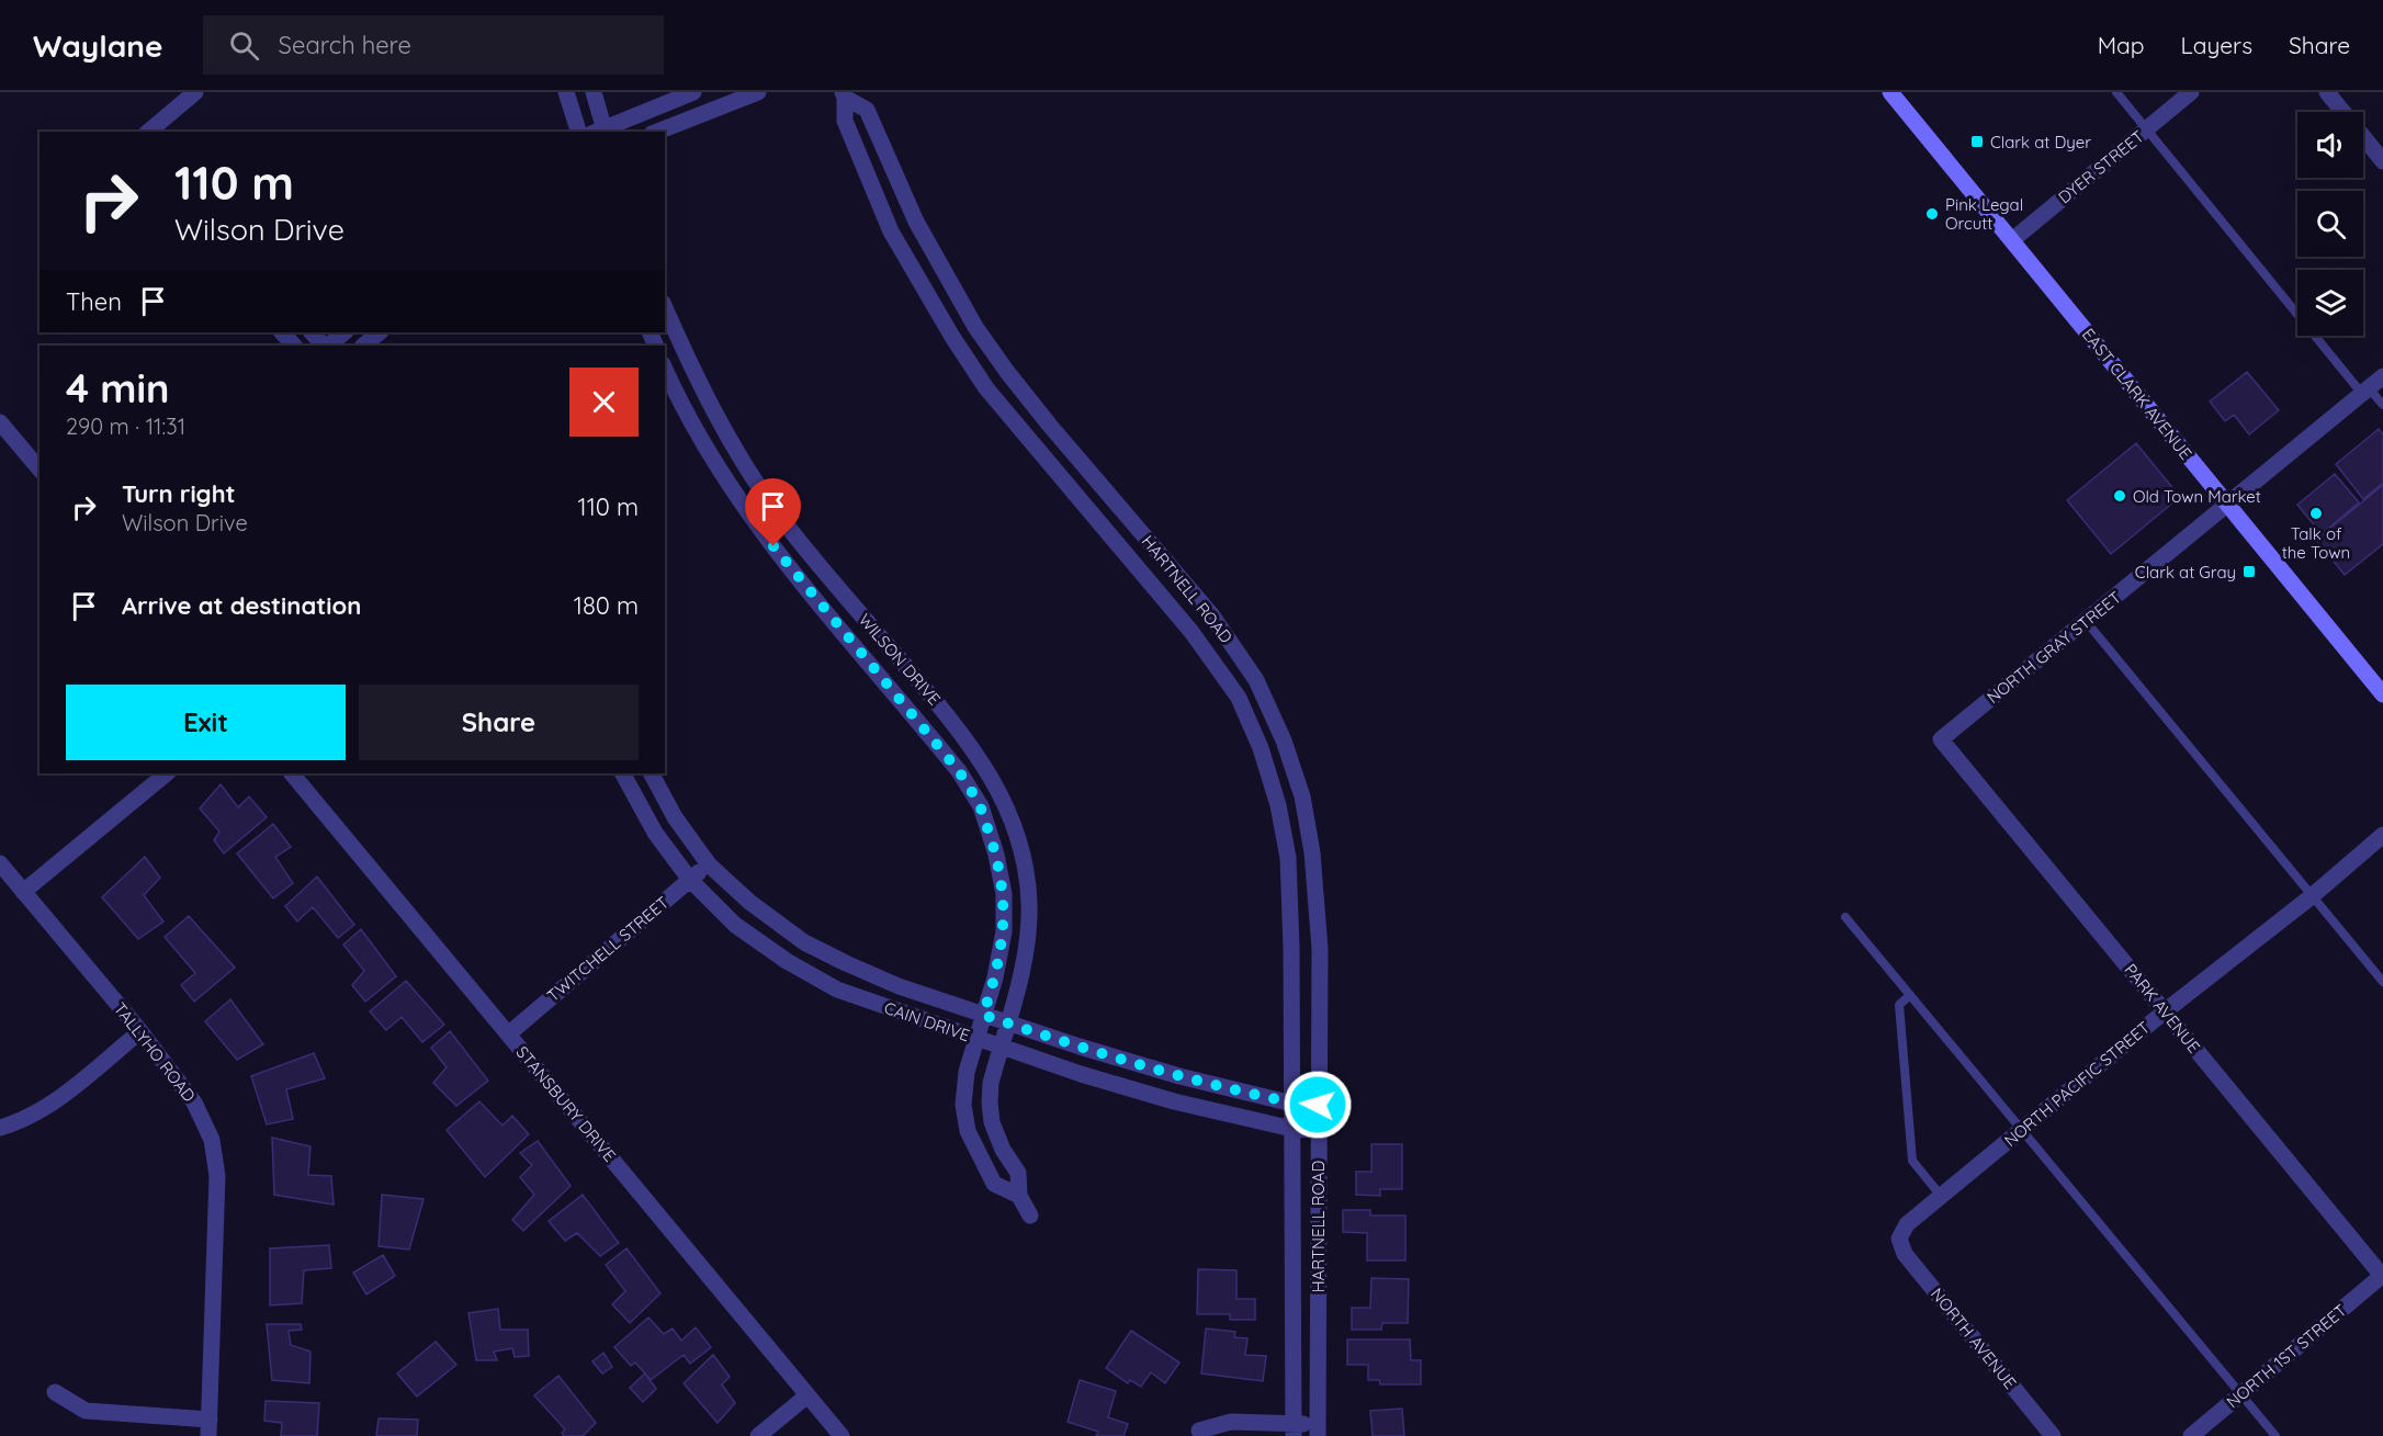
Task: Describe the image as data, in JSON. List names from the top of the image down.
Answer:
{
  "streets": {
    "main road": ["EAST CLARK AVENUE"],
    "street": [
      "DYER STREET",
      "HARTNELL ROAD",
      "NORTH GRAY STREET",
      "WILSON DRIVE",
      "TWITCHELL STREET",
      "PARK AVENUE",
      "CAIN DRIVE",
      "TALLYHO ROAD",
      "NORTH PACIFIC STREET",
      "STANSBURY DRIVE",
      "NORTH AVENUE",
      "NORTH 1ST STREET"
    ]
  },
  "crossings": [
    ["DYER STREET", "EAST CLARK AVENUE"],
    ["EAST CLARK AVENUE", "NORTH GRAY STREET"],
    ["HARTNELL ROAD", "CAIN DRIVE"],
    ["NORTH GRAY STREET", "PARK AVENUE"],
    ["WILSON DRIVE", "CAIN DRIVE"],
    ["TWITCHELL STREET", "CAIN DRIVE"],
    ["TWITCHELL STREET", "STANSBURY DRIVE"],
    ["PARK AVENUE", "NORTH PACIFIC STREET"],
    ["PARK AVENUE", "NORTH 1ST STREET"],
    ["NORTH PACIFIC STREET", "NORTH AVENUE"]
  ],
  "places": {
    "transit": ["Clark at Dyer", "Clark at Gray"],
    "other": ["Pink Legal Orcutt", "Old Town Market", "Talk of the Town"]
  },
  "page": {
    "header": "Waylane",
    "search": "Search here",
    "nav": ["Map", "Layers", "Share"],
    "turn": ["110 m", "Wilson Drive"],
    "then": "Then",
    "heading": ["4 min", "290 m · 11:31"],
    "list": [
      {
        "name": "Turn right",
        "note": "Wilson Drive",
        "value": "110 m"
      },
      {
        "name": "Arrive at destination",
        "value": "180 m"
      }
    ],
    "buttons": ["Exit", "Share"]
  }
}
